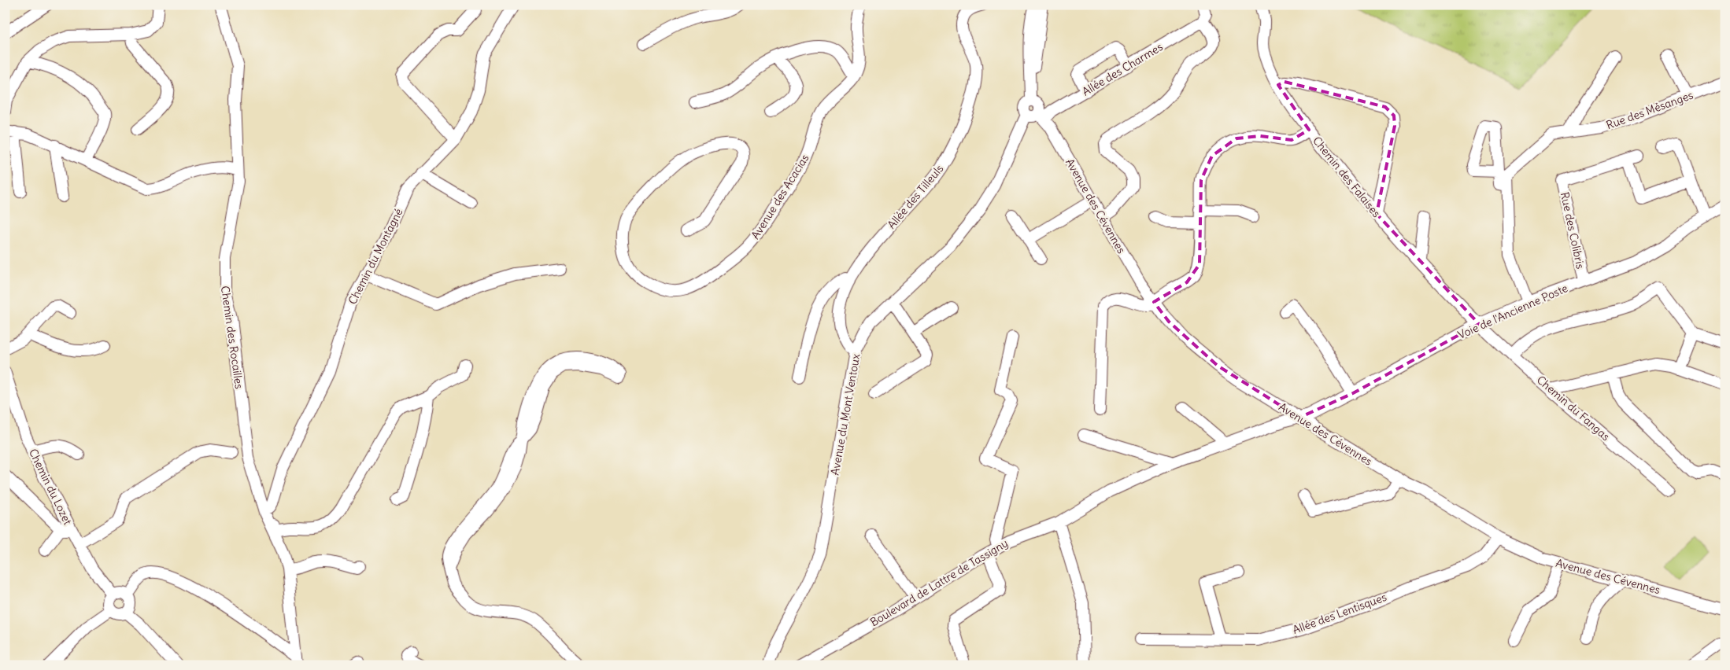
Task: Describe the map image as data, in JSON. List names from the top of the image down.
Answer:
{
  "streets": {
    "street": [
      "Allée des Charmes",
      "Rue des Mésanges",
      "Chemin des Falaises",
      "Avenue des Acacias",
      "Allée des Tilleuls",
      "Avenue des Cévennes",
      "Rue des Colibris",
      "Chemin du Montagné",
      "Voie de l'Ancienne Poste",
      "Chemin des Rocailles",
      "Chemin du Fangas",
      "Avenue du Mont Ventoux",
      "Chemin du Lozet",
      "Boulevard de Lattre de Tassigny",
      "Allée des Lentisques"
    ]
  },
  "crossings": [
    ["Allée des Charmes", "Avenue des Cévennes"],
    ["Allée des Charmes", "Avenue du Mont Ventoux"],
    ["Rue des Mésanges", "Voie de l'Ancienne Poste"],
    ["Chemin des Falaises", "Voie de l'Ancienne Poste"],
    ["Chemin des Falaises", "Chemin du Fangas"],
    ["Allée des Tilleuls", "Avenue du Mont Ventoux"],
    ["Avenue des Cévennes", "Voie de l'Ancienne Poste"],
    ["Avenue des Cévennes", "Avenue du Mont Ventoux"],
    ["Avenue des Cévennes", "Boulevard de Lattre de Tassigny"],
    ["Avenue des Cévennes", "Allée des Lentisques"],
    ["Rue des Colibris", "Voie de l'Ancienne Poste"],
    ["Chemin du Montagné", "Chemin des Rocailles"],
    ["Voie de l'Ancienne Poste", "Chemin du Fangas"],
    ["Voie de l'Ancienne Poste", "Boulevard de Lattre de Tassigny"]
  ]
}
